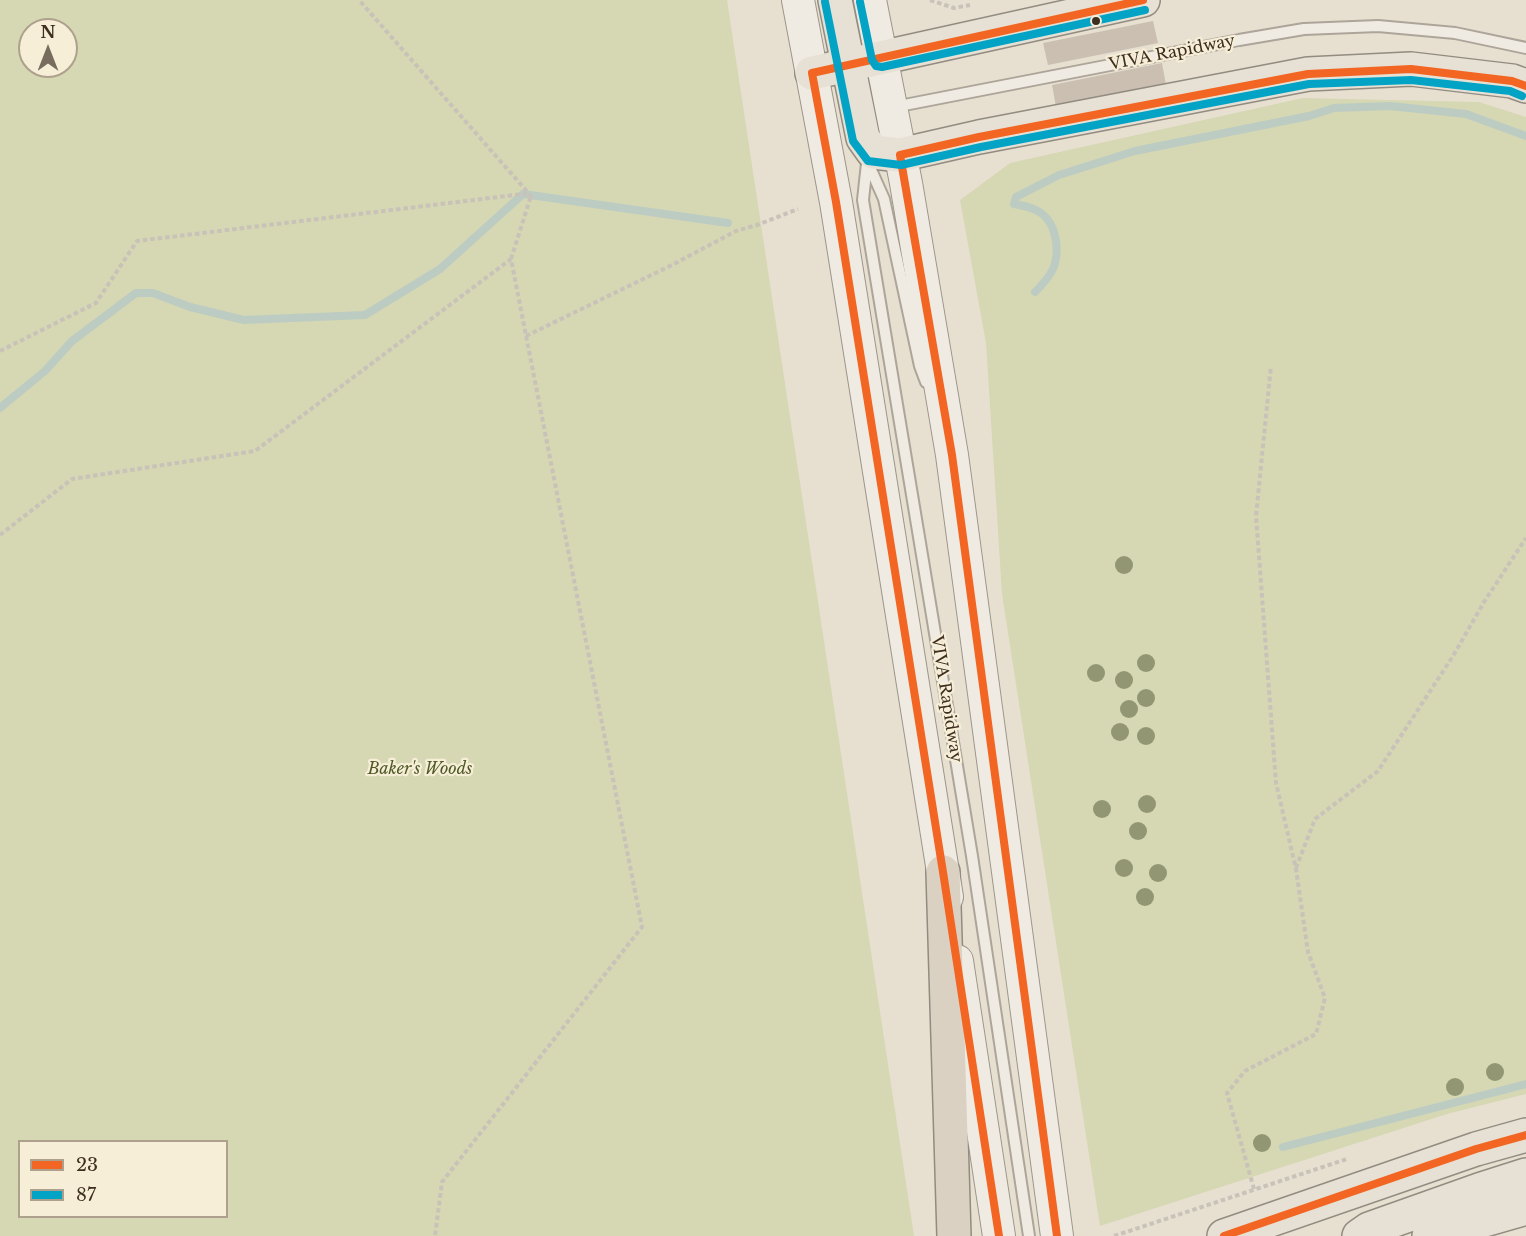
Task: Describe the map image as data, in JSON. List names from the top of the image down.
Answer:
{
  "streets": {
    "lane": ["VIVA Rapidway"]
  },
  "parks": ["Baker's Woods"],
  "lines": ["transit line 23", "transit line 87"],
  "legend": ["23", "87"],
  "north": "top"
}
